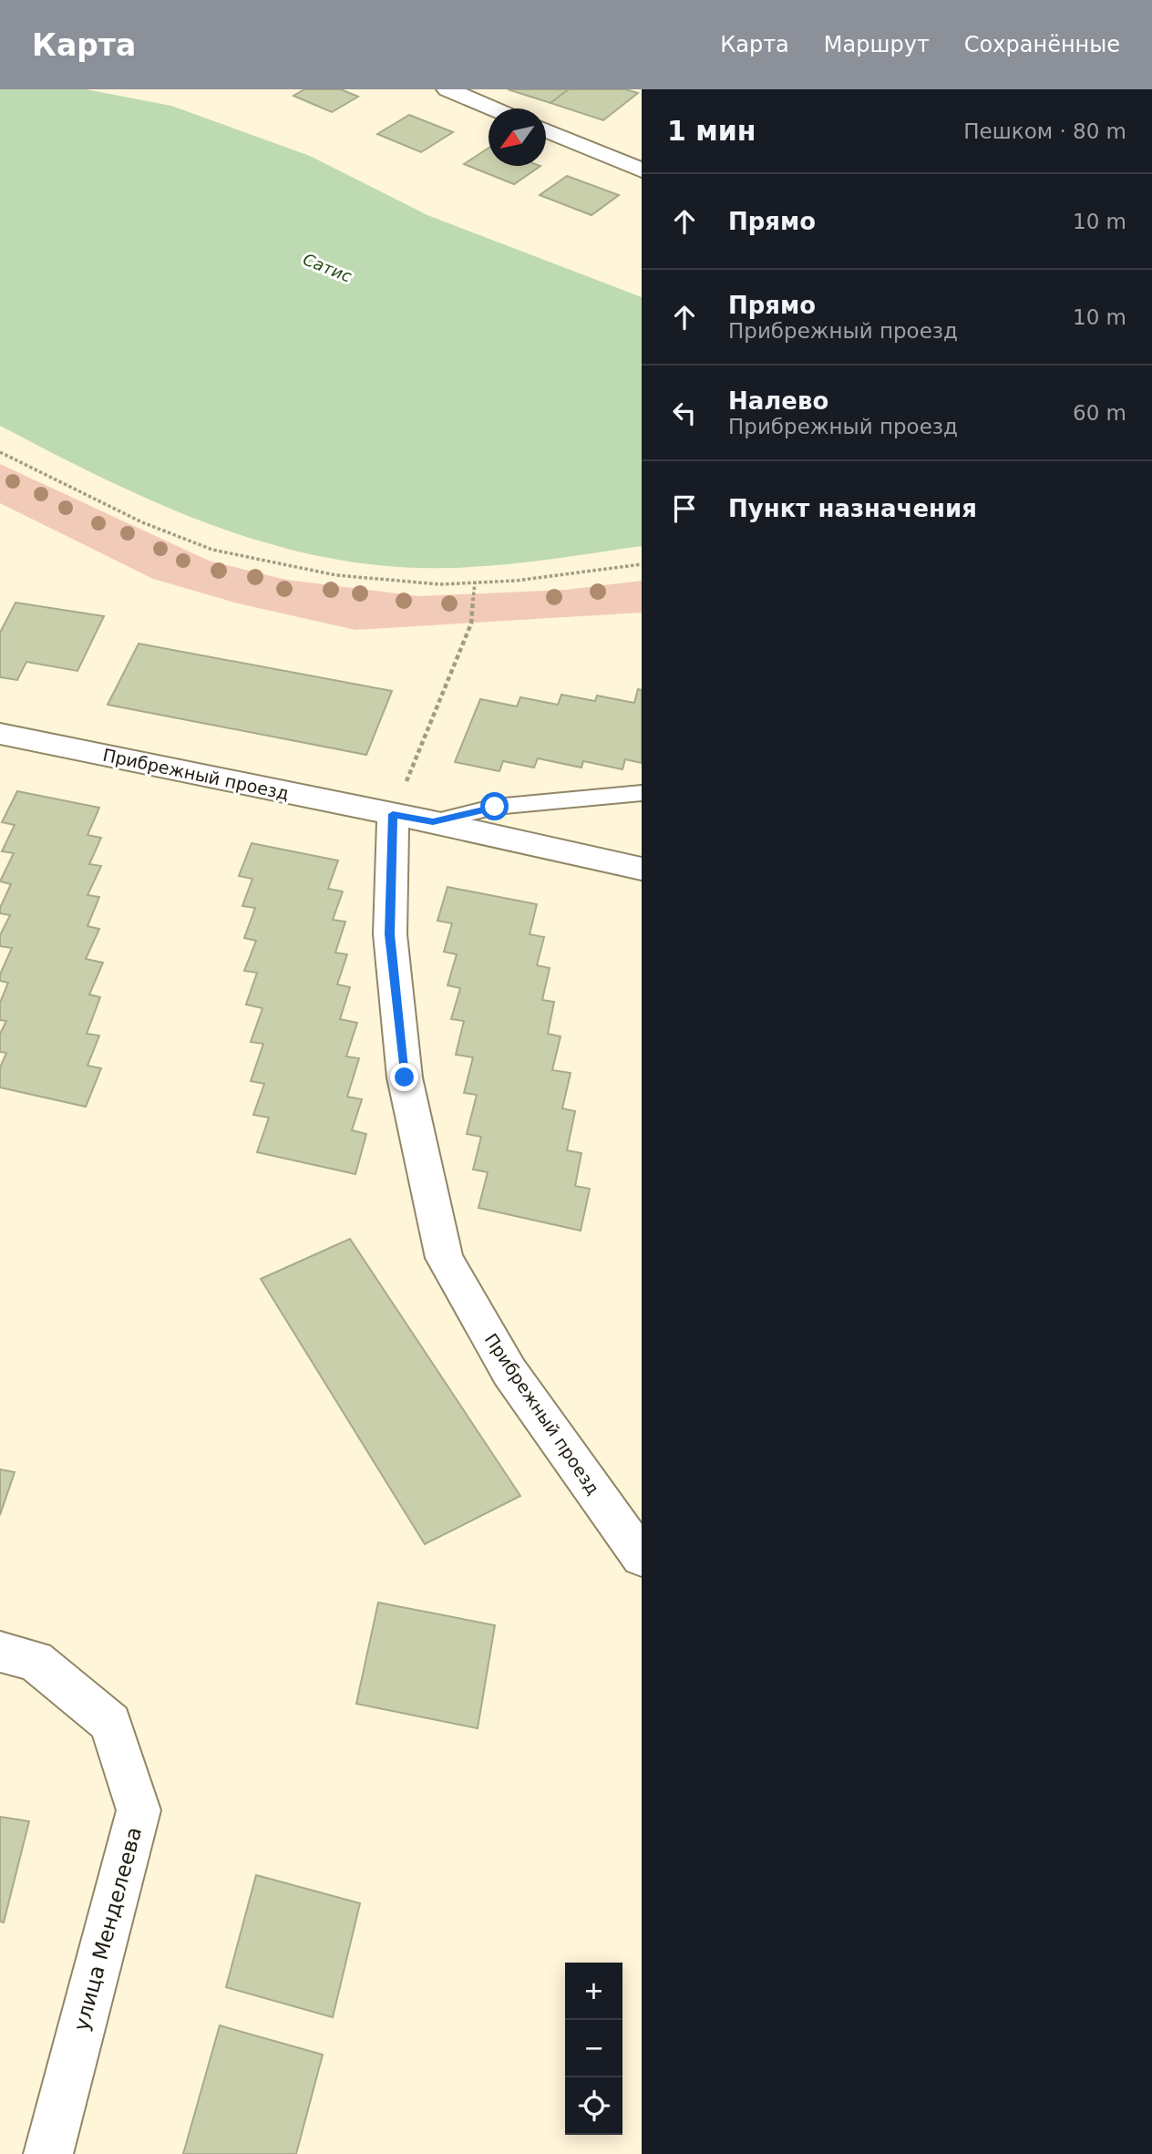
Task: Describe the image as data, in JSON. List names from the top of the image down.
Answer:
{
  "streets": {
    "street": ["Прибрежный проезд", "улица Менделеева"]
  },
  "water": ["Сатис"],
  "north": "bottom left",
  "page": {
    "header": "Карта",
    "nav": ["Карта", "Маршрут", "Сохранённые"],
    "heading": ["1 мин", "Пешком · 80 m"],
    "list": [
      ["Прямо", "10 m"],
      ["Прямо", "Прибрежный проезд", "10 m"],
      ["Налево", "Прибрежный проезд", "60 m"],
      "Пункт назначения"
    ],
    "map_buttons": ["+", "−"]
  }
}
